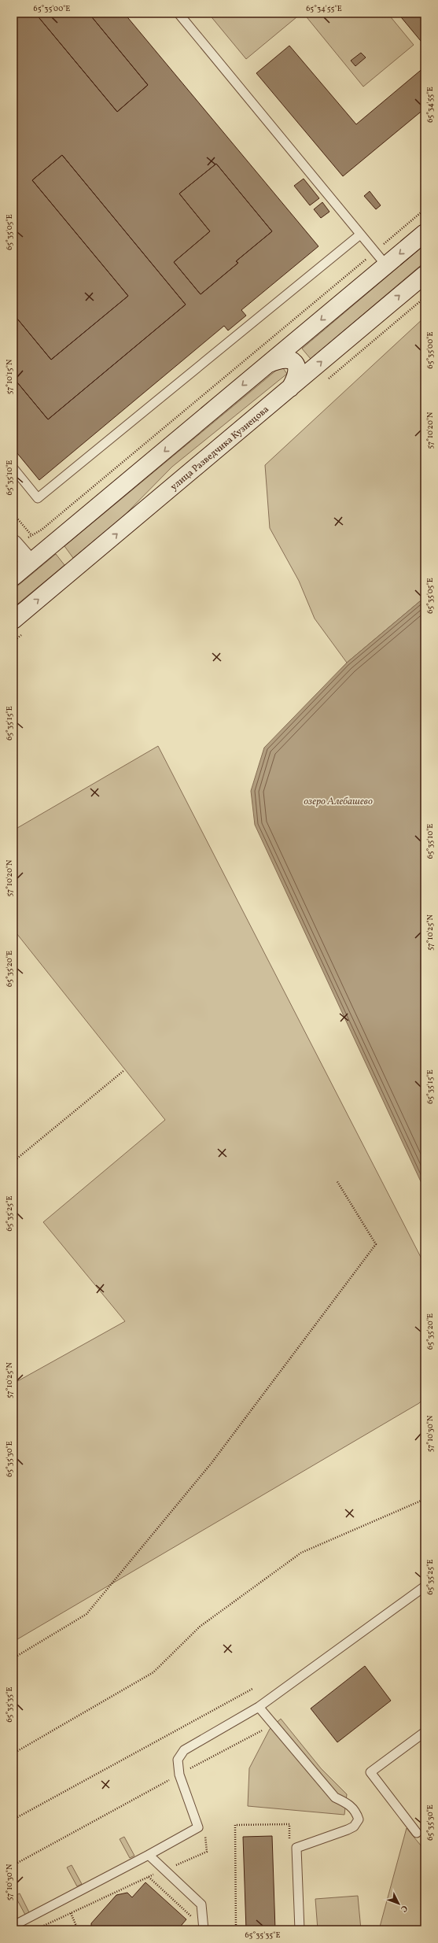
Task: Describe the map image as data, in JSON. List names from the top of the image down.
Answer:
{
  "streets": {
    "main road": ["улица Разведчика Кузнецова"]
  },
  "water": ["озеро Алебашево"],
  "north": "bottom right",
  "coordinates": [
    "65°35'00\"E",
    "65°34'55\"E",
    "65°35'05\"E",
    "57°10'15\"N",
    "57°10'20\"N",
    "65°35'10\"E",
    "65°35'15\"E",
    "57°10'25\"N",
    "65°35'20\"E",
    "65°35'25\"E",
    "57°10'30\"N",
    "65°35'30\"E",
    "65°35'35\"E"
  ]
}
